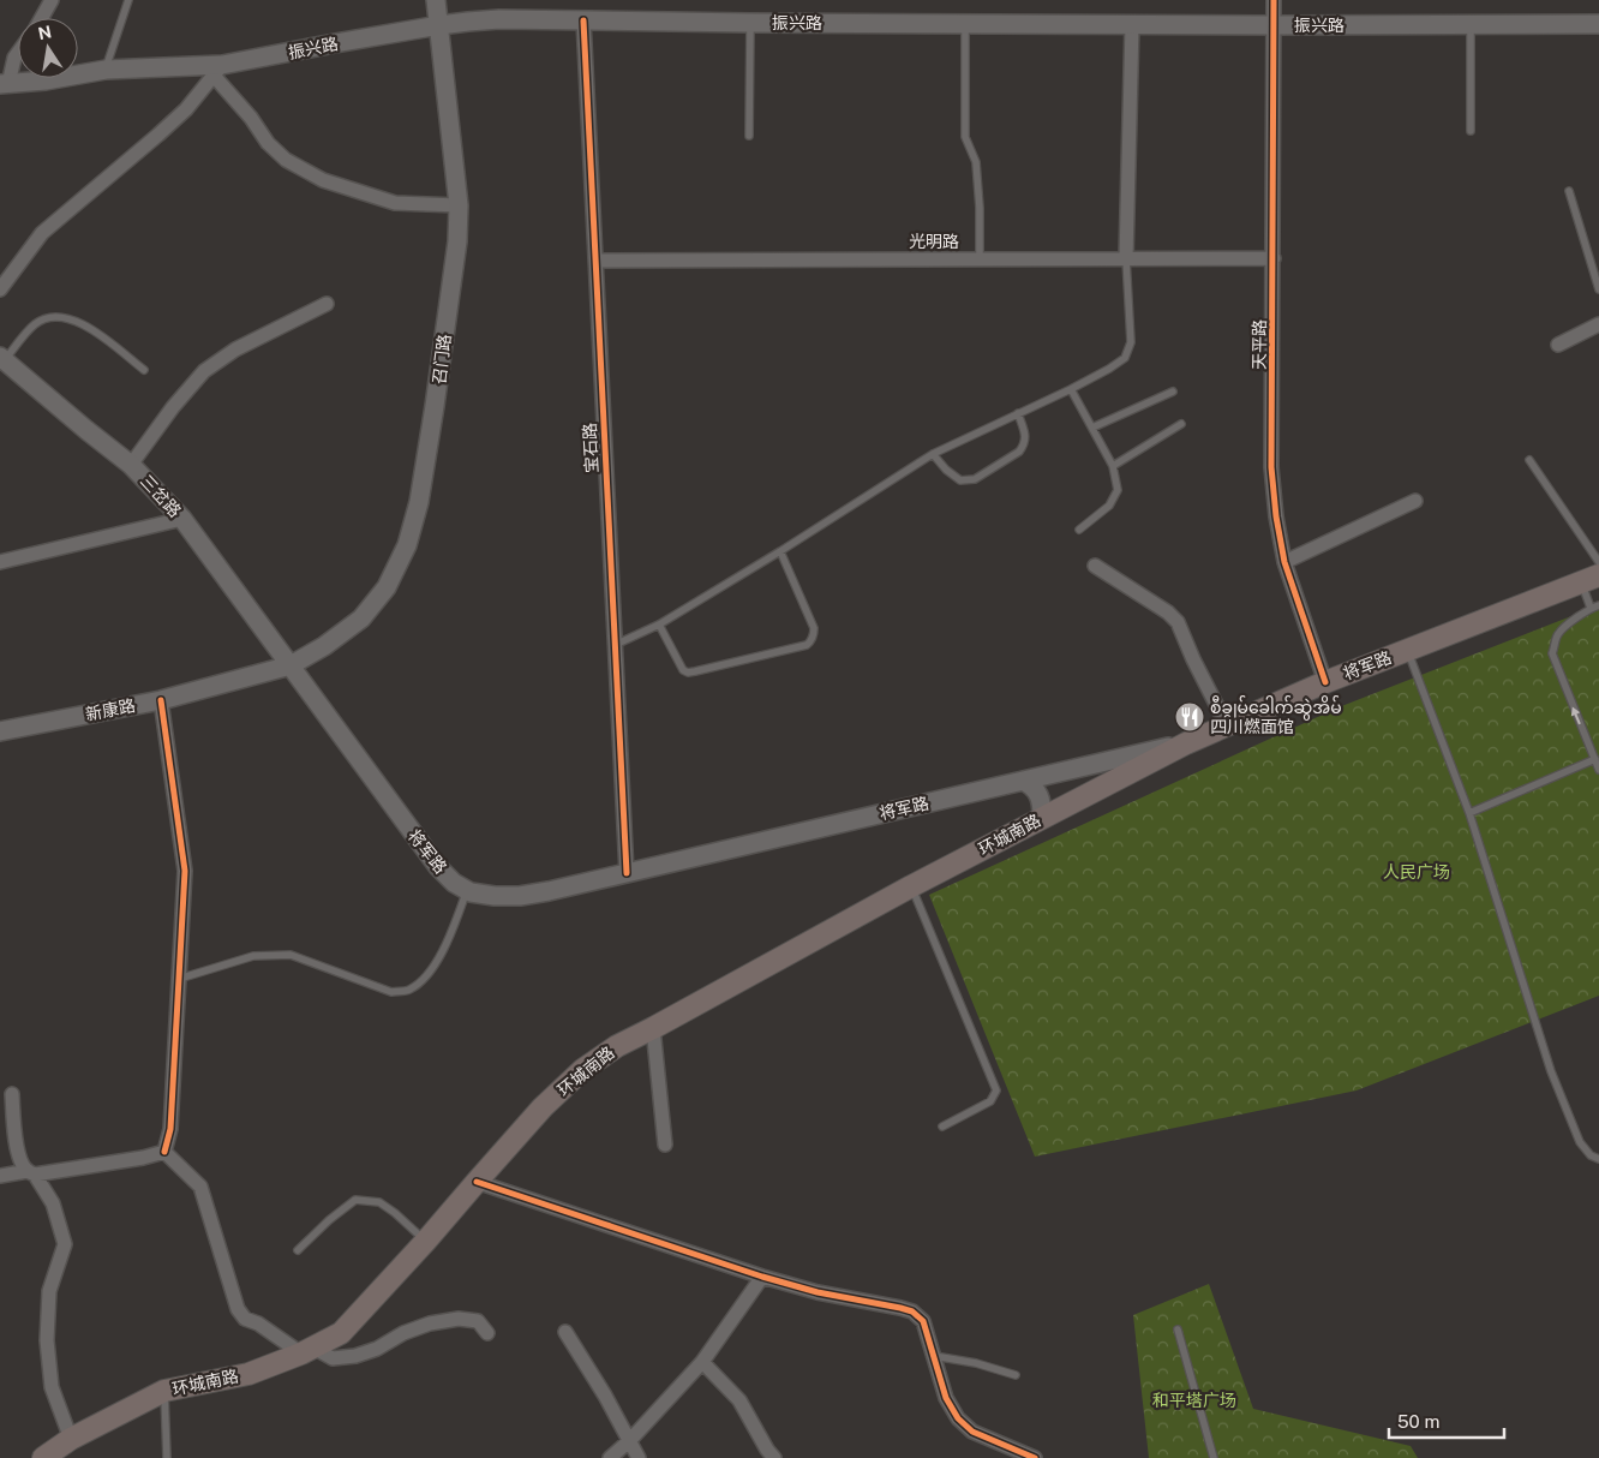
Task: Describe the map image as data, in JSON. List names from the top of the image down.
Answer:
{
  "streets": {
    "main road": [
      "振兴路",
      "召门路",
      "三岔路",
      "将军路",
      "新康路",
      "环城南路"
    ],
    "street": ["光明路", "天平路", "宝石路"]
  },
  "crossings": [
    ["振兴路", "天平路"],
    ["振兴路", "召门路"],
    ["振兴路", "宝石路"],
    ["光明路", "天平路"],
    ["光明路", "宝石路"],
    ["天平路", "将军路"],
    ["召门路", "三岔路"],
    ["召门路", "将军路"],
    ["召门路", "新康路"],
    ["宝石路", "将军路"],
    ["三岔路", "将军路"],
    ["三岔路", "新康路"],
    ["将军路", "新康路"],
    ["将军路", "环城南路"]
  ],
  "parks": ["人民广场", "和平塔广场"],
  "places": {
    "restaurant": ["စီချွမ်ခေါက်ဆွဲအိမ် 四川燃面馆"]
  },
  "scale_bar": "50 m",
  "north": "top"
}
